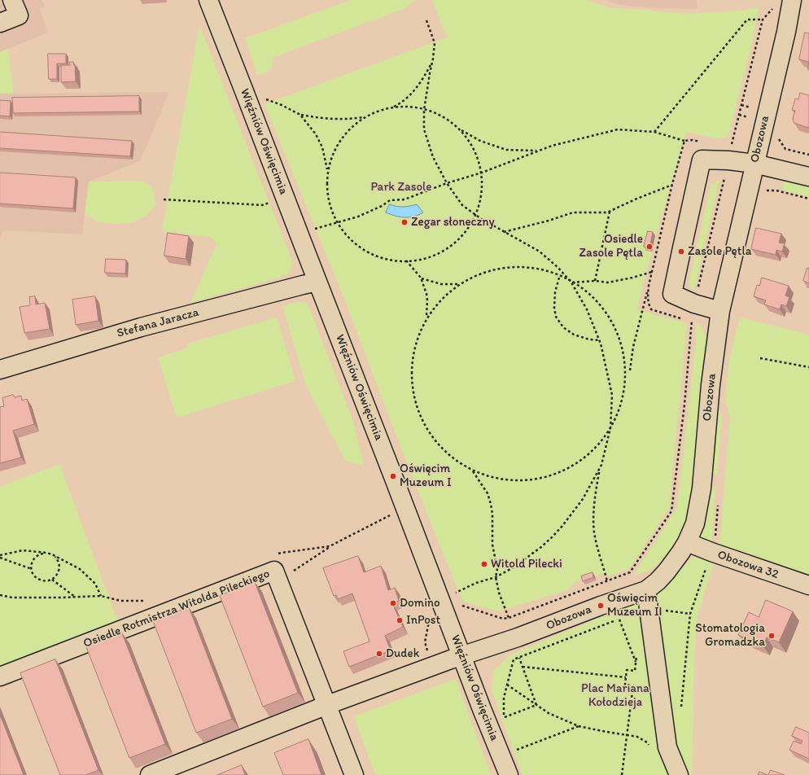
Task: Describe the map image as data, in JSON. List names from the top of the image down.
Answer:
{
  "streets": {
    "street": [
      "Obozowa",
      "Więźniów Oświęcimia",
      "Stefana Jaracza",
      "Obozowa 32",
      "Osiedle Rotmistrza Witolda Pileckiego"
    ]
  },
  "crossings": [
    ["Obozowa", "Więźniów Oświęcimia"],
    ["Obozowa", "Obozowa 32"],
    ["Więźniów Oświęcimia", "Stefana Jaracza"]
  ],
  "parks": ["Park Zasole", "Plac Mariana Kołodzieja"],
  "places": [
    "Zegar słoneczny",
    "Osiedle Zasole Pętla",
    "Zasole Pętla",
    "Oświęcim Muzeum I",
    "Witold Pilecki",
    "Domino",
    "Oświęcim Muzeum II",
    "InPost",
    "Stomatologia Gromadzka",
    "Dudek"
  ]
}
